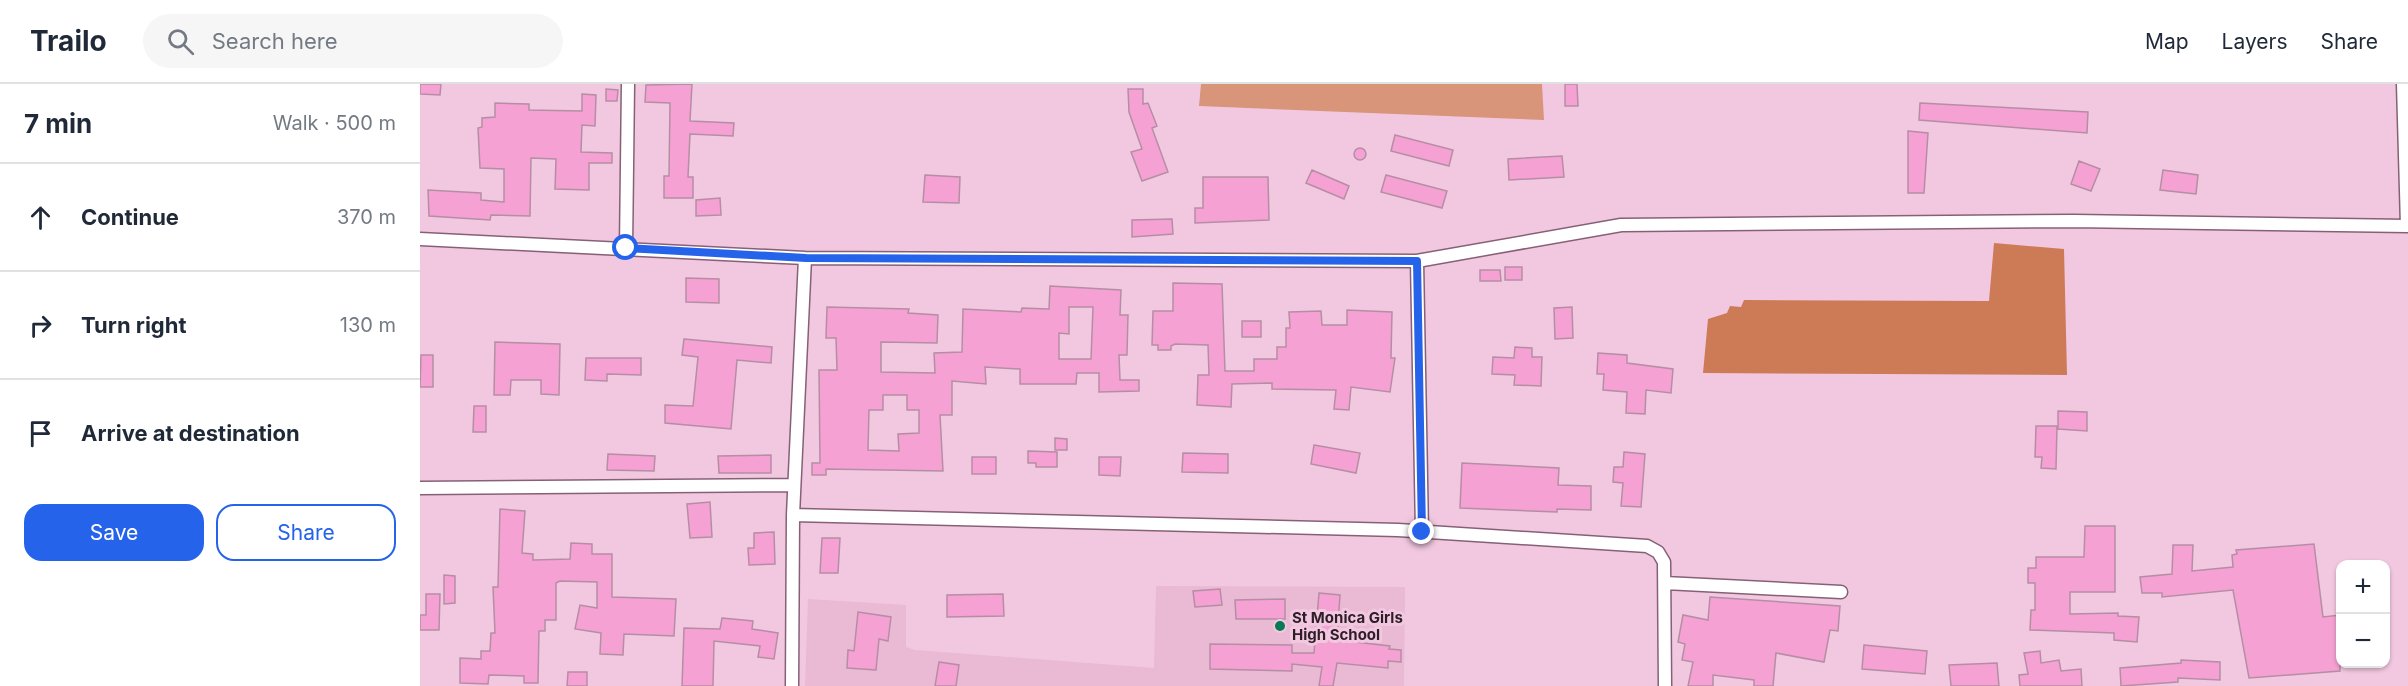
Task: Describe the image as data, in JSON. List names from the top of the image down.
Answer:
{
  "places": ["St Monica Girls High School"],
  "page": {
    "header": "Trailo",
    "search": "Search here",
    "nav": ["Map", "Layers", "Share"],
    "heading": ["7 min", "Walk · 500 m"],
    "list": [
      ["Continue", "370 m"],
      ["Turn right", "130 m"],
      "Arrive at destination"
    ],
    "buttons": ["Save", "Share"],
    "map_buttons": ["+", "−"]
  }
}
